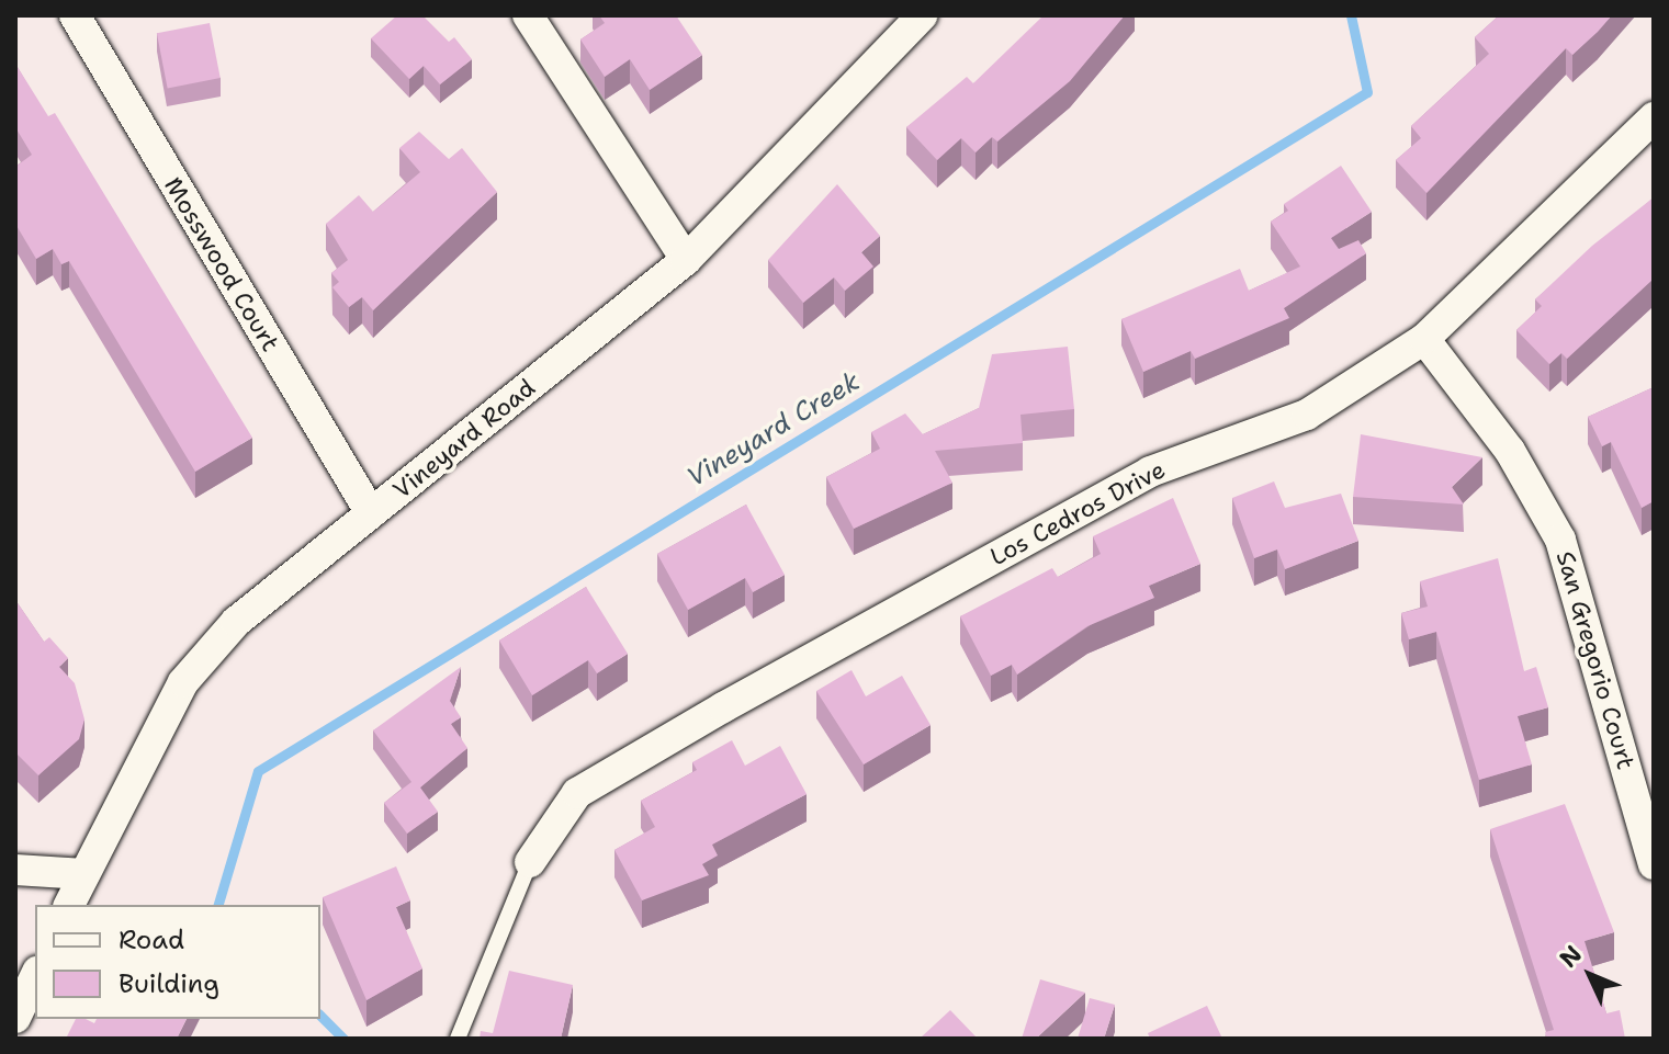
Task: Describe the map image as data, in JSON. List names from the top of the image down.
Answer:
{
  "streets": {
    "street": [
      "Mosswood Court",
      "Vineyard Road",
      "Los Cedros Drive",
      "San Gregorio Court"
    ]
  },
  "crossings": [
    ["Mosswood Court", "Vineyard Road"],
    ["Los Cedros Drive", "San Gregorio Court"]
  ],
  "water": ["Vineyard Creek"],
  "legend": ["Road", "Building"],
  "north": "top left"
}
